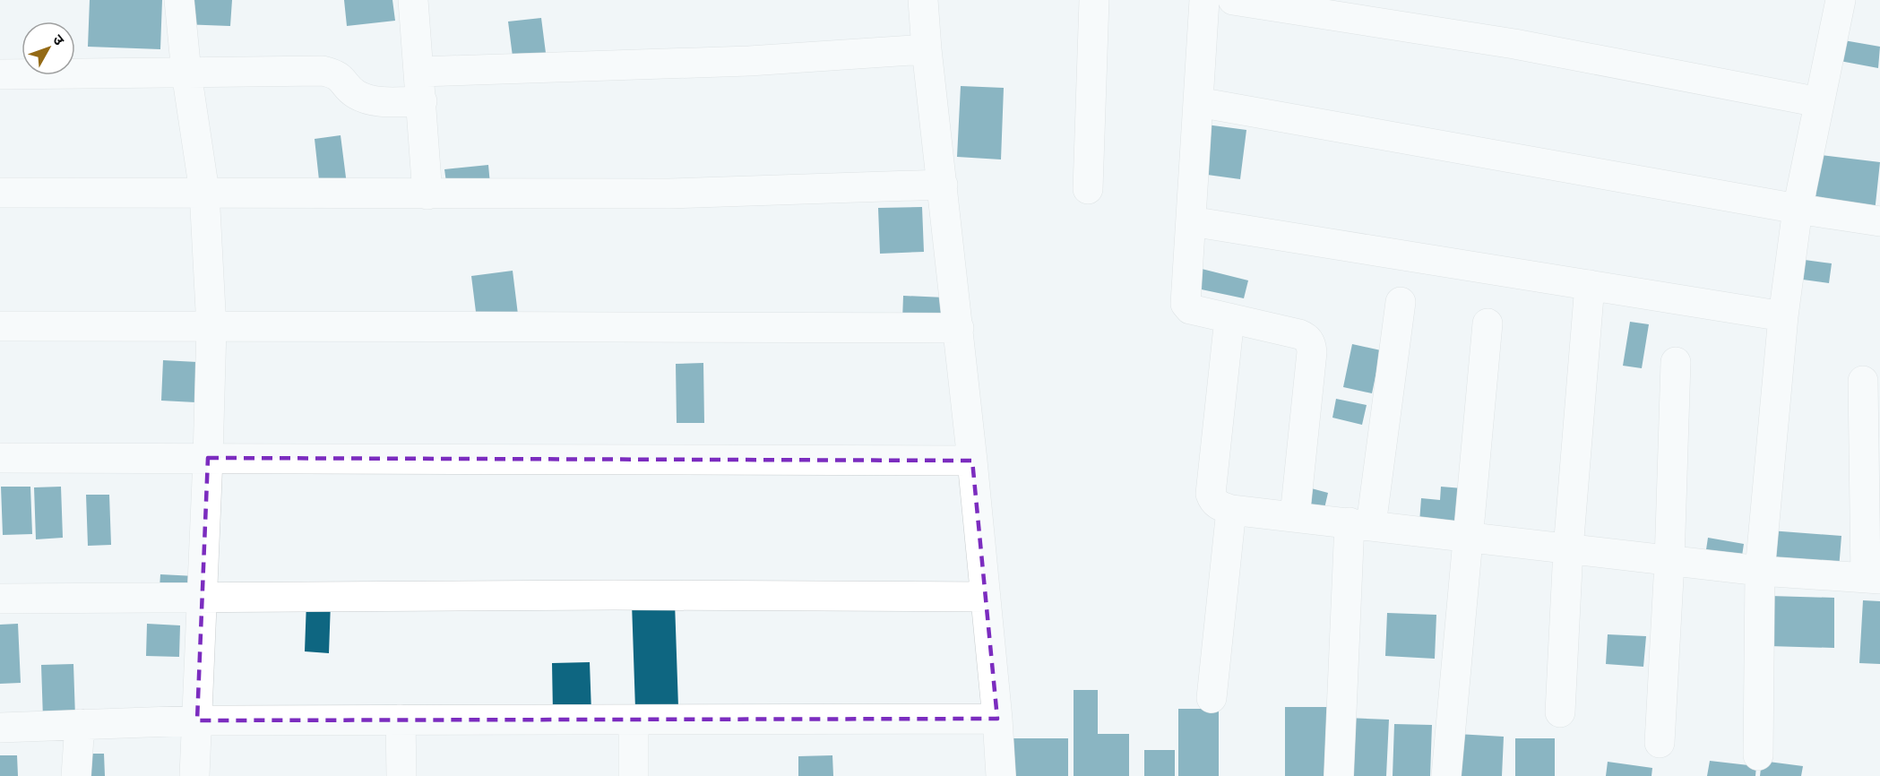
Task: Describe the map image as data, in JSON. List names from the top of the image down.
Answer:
{
  "north": "top right"
}
